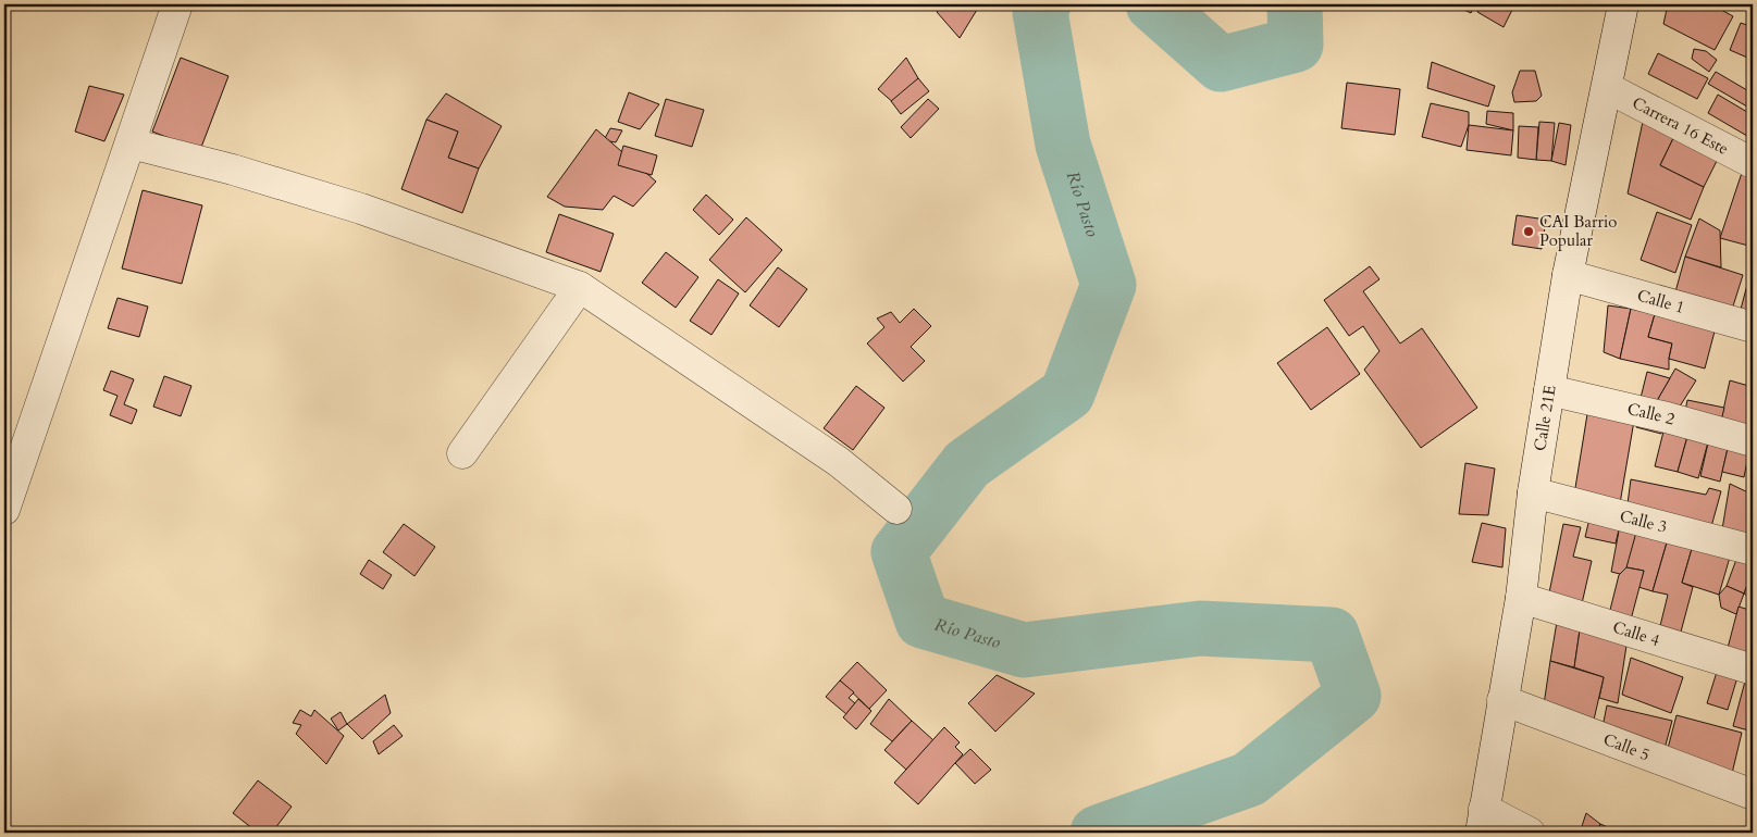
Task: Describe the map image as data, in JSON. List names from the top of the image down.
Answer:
{
  "streets": {
    "street": [
      "Carrera 16 Este",
      "Calle 1",
      "Calle 2",
      "Calle 21E",
      "Calle 3",
      "Calle 4",
      "Calle 5"
    ]
  },
  "crossings": [
    ["Carrera 16 Este", "Calle 21E"],
    ["Calle 1", "Calle 21E"],
    ["Calle 2", "Calle 21E"],
    ["Calle 21E", "Calle 3"],
    ["Calle 21E", "Calle 4"],
    ["Calle 21E", "Calle 5"]
  ],
  "water": ["Río Pasto"],
  "places": ["CAI Barrio Popular"]
}
